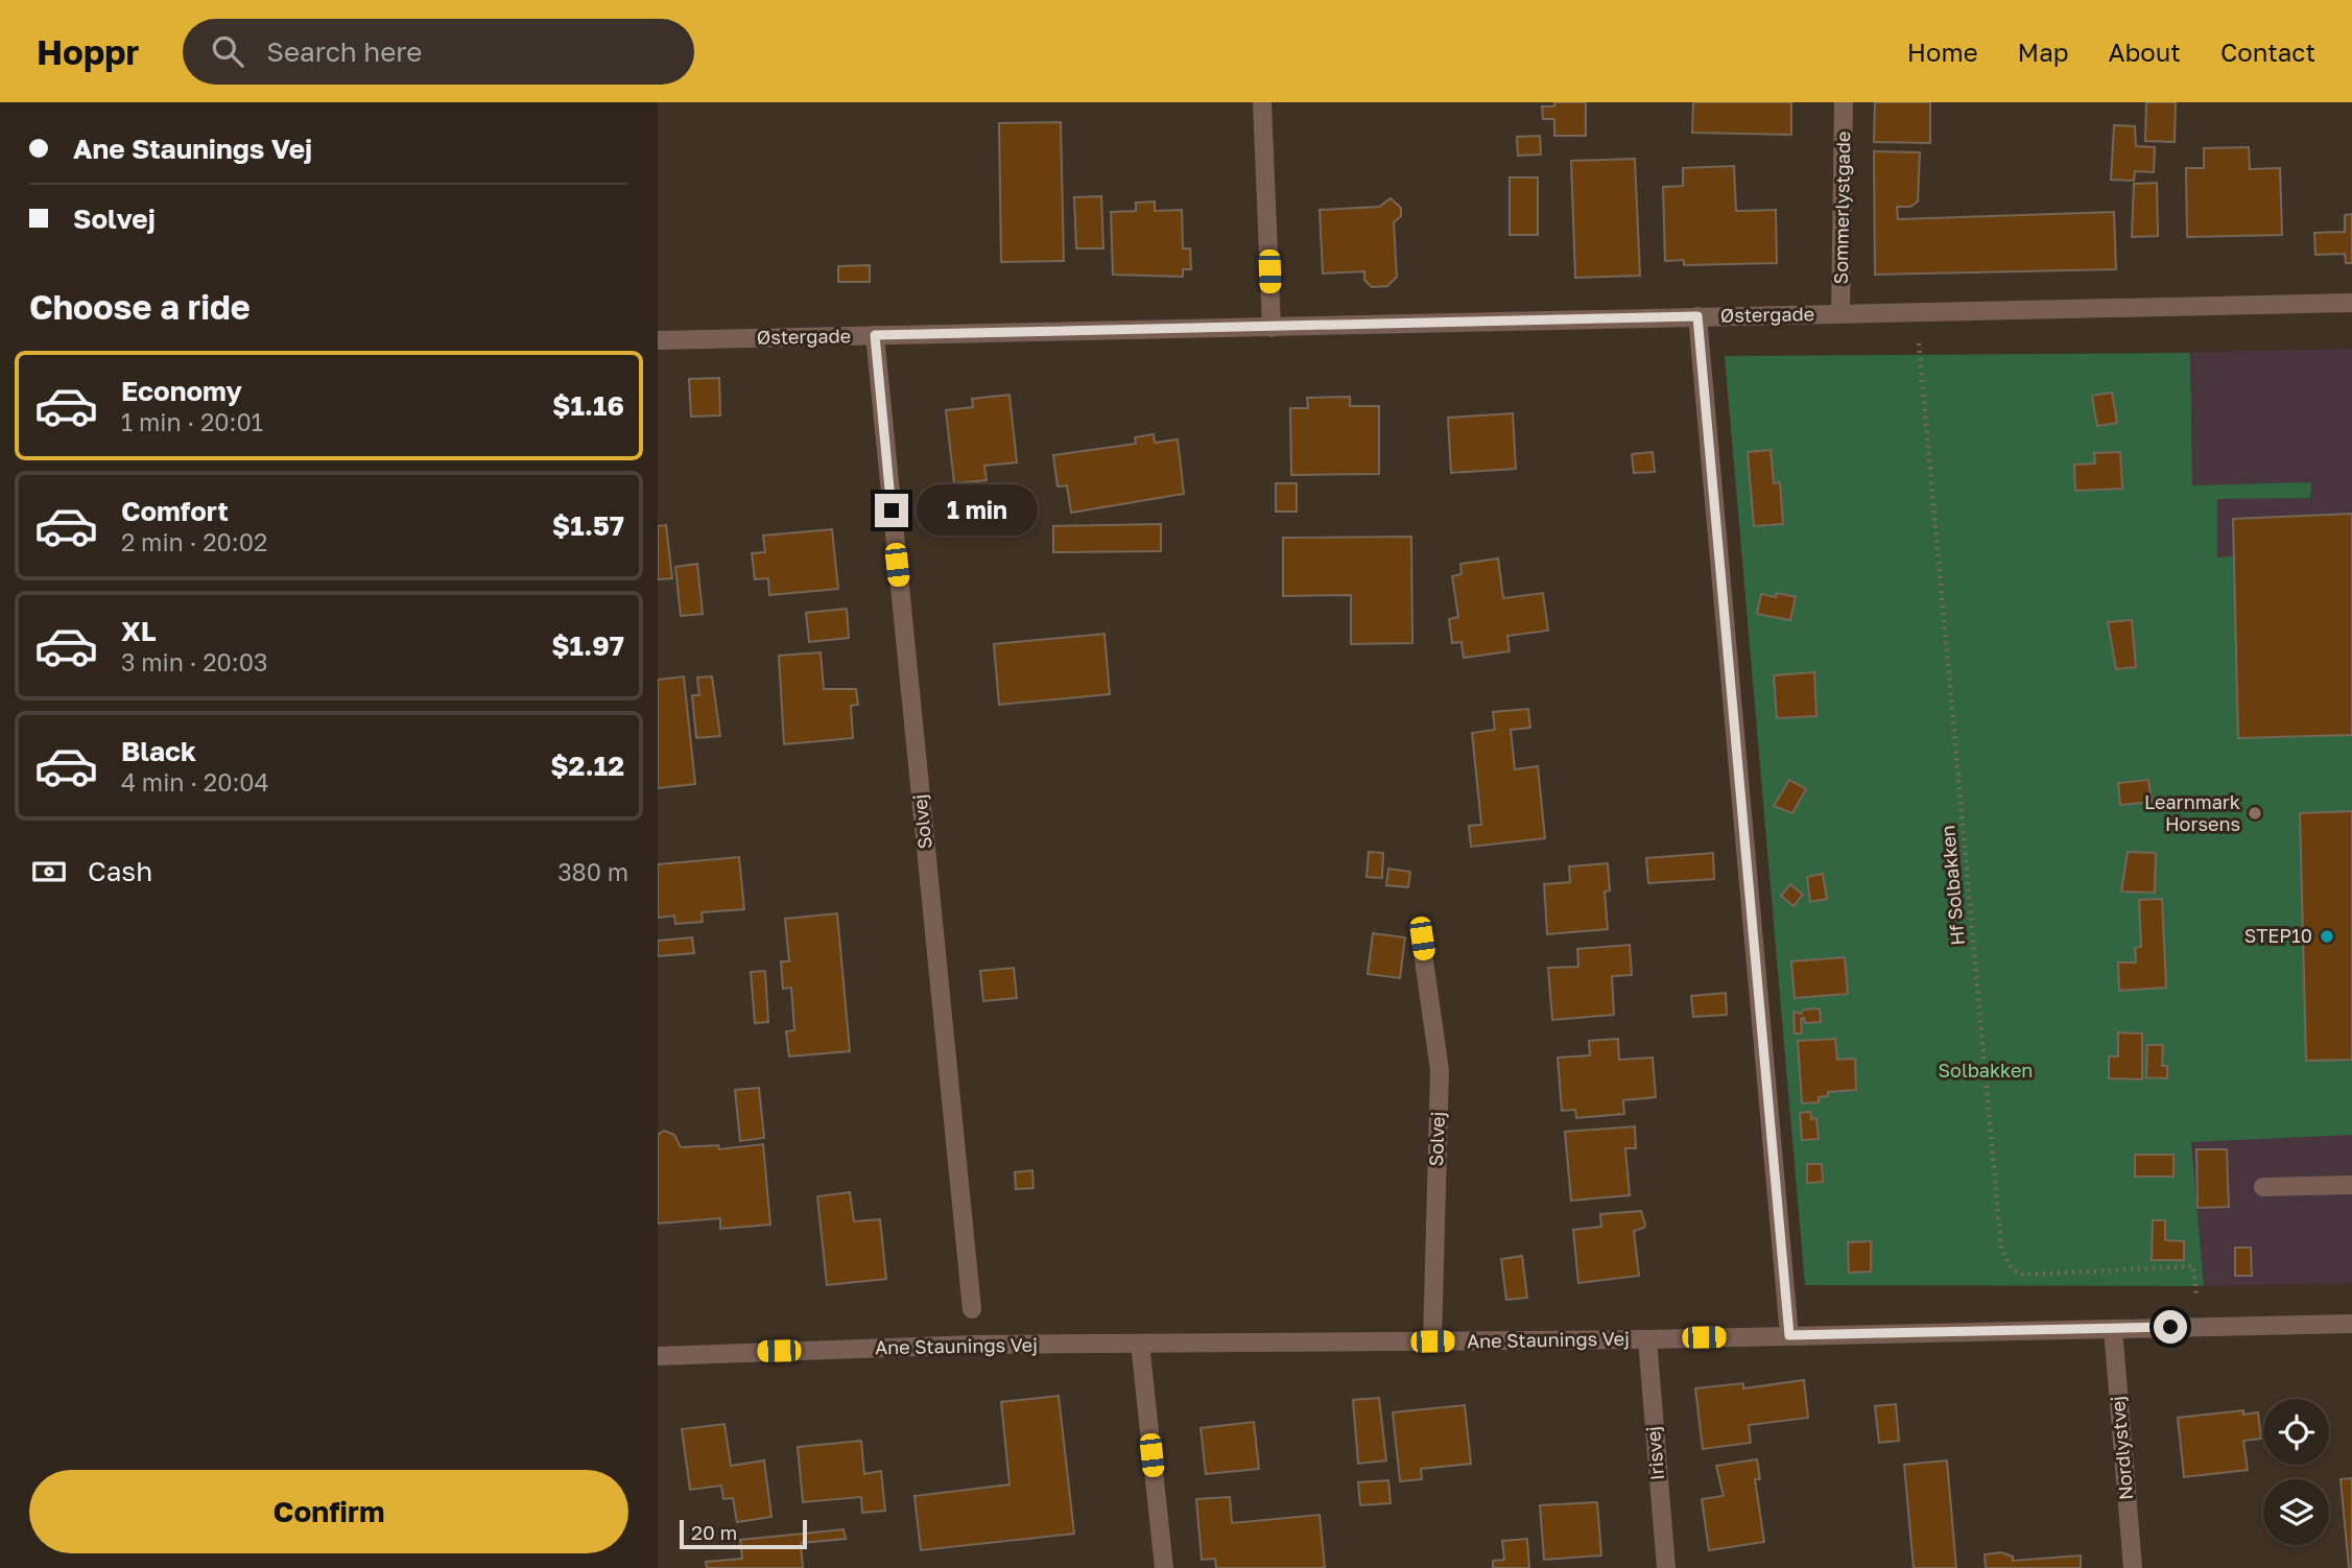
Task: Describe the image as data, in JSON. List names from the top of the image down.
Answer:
{
  "streets": {
    "street": [
      "Sommerlystgade",
      "Østergade",
      "Solvej",
      "Ane Staunings Vej",
      "Nordlystvej",
      "Irisvej"
    ],
    "path": ["Hf Solbakken"]
  },
  "crossings": [
    ["Sommerlystgade", "Østergade"],
    ["Østergade", "Solvej"],
    ["Østergade", "Hf Solbakken"],
    ["Solvej", "Ane Staunings Vej"],
    ["Ane Staunings Vej", "Nordlystvej"],
    ["Ane Staunings Vej", "Irisvej"]
  ],
  "parks": ["Solbakken"],
  "places": ["Learnmark Horsens", "STEP10"],
  "scale_bar": "20 m",
  "page": {
    "header": "Hoppr",
    "search": "Search here",
    "nav": [
      "Home",
      "Map",
      "About",
      "Contact"
    ],
    "banner": ["Ane Staunings Vej", "Solvej"],
    "heading": "Choose a ride",
    "list": [
      {
        "name": "Economy",
        "note": "1 min · 20:01",
        "value": "$1.16"
      },
      {
        "name": "Comfort",
        "note": "2 min · 20:02",
        "value": "$1.57"
      },
      {
        "name": "XL",
        "note": "3 min · 20:03",
        "value": "$1.97"
      },
      {
        "name": "Black",
        "note": "4 min · 20:04",
        "value": "$2.12"
      }
    ],
    "bubble": "1 min",
    "pay": ["Cash", "380 m"],
    "buttons": "Confirm",
    "scale": "20 m"
  }
}
